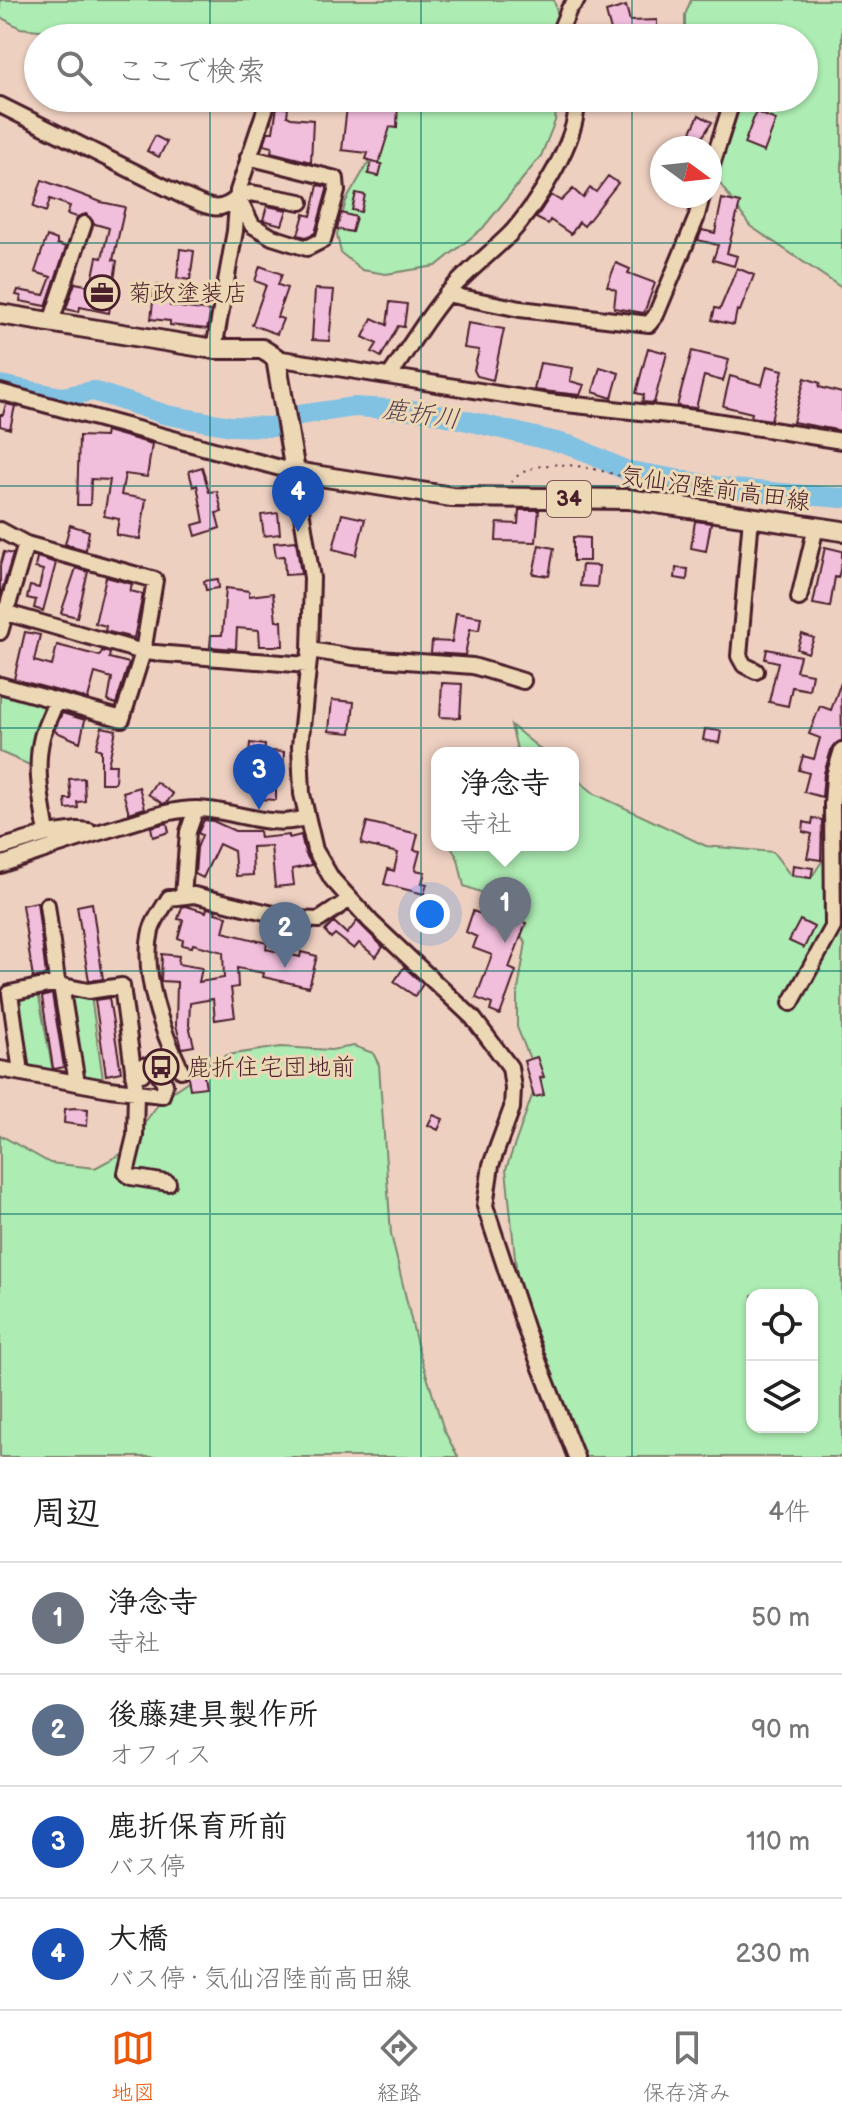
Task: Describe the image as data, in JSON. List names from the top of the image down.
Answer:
{
  "streets": {
    "main road": ["気仙沼陸前高田線", "34"]
  },
  "water": ["鹿折川"],
  "places": {
    "office": ["菊政塗装店"],
    "bus stop": ["鹿折住宅団地前"]
  },
  "north": "right",
  "page": {
    "search": "ここで検索",
    "pins": [
      "4",
      "3",
      "1",
      "2"
    ],
    "popup": ["浄念寺", "寺社"],
    "heading": ["周辺", "4件"],
    "list": [
      {
        "mark": "1",
        "name": "浄念寺",
        "note": "寺社",
        "value": "50 m"
      },
      {
        "mark": "2",
        "name": "後藤建具製作所",
        "note": "オフィス",
        "value": "90 m"
      },
      {
        "mark": "3",
        "name": "鹿折保育所前",
        "note": "バス停",
        "value": "110 m"
      },
      {
        "mark": "4",
        "name": "大橋",
        "note": "バス停 · 気仙沼陸前高田線",
        "value": "230 m"
      }
    ],
    "nav": ["地図", "経路", "保存済み"]
  }
}
